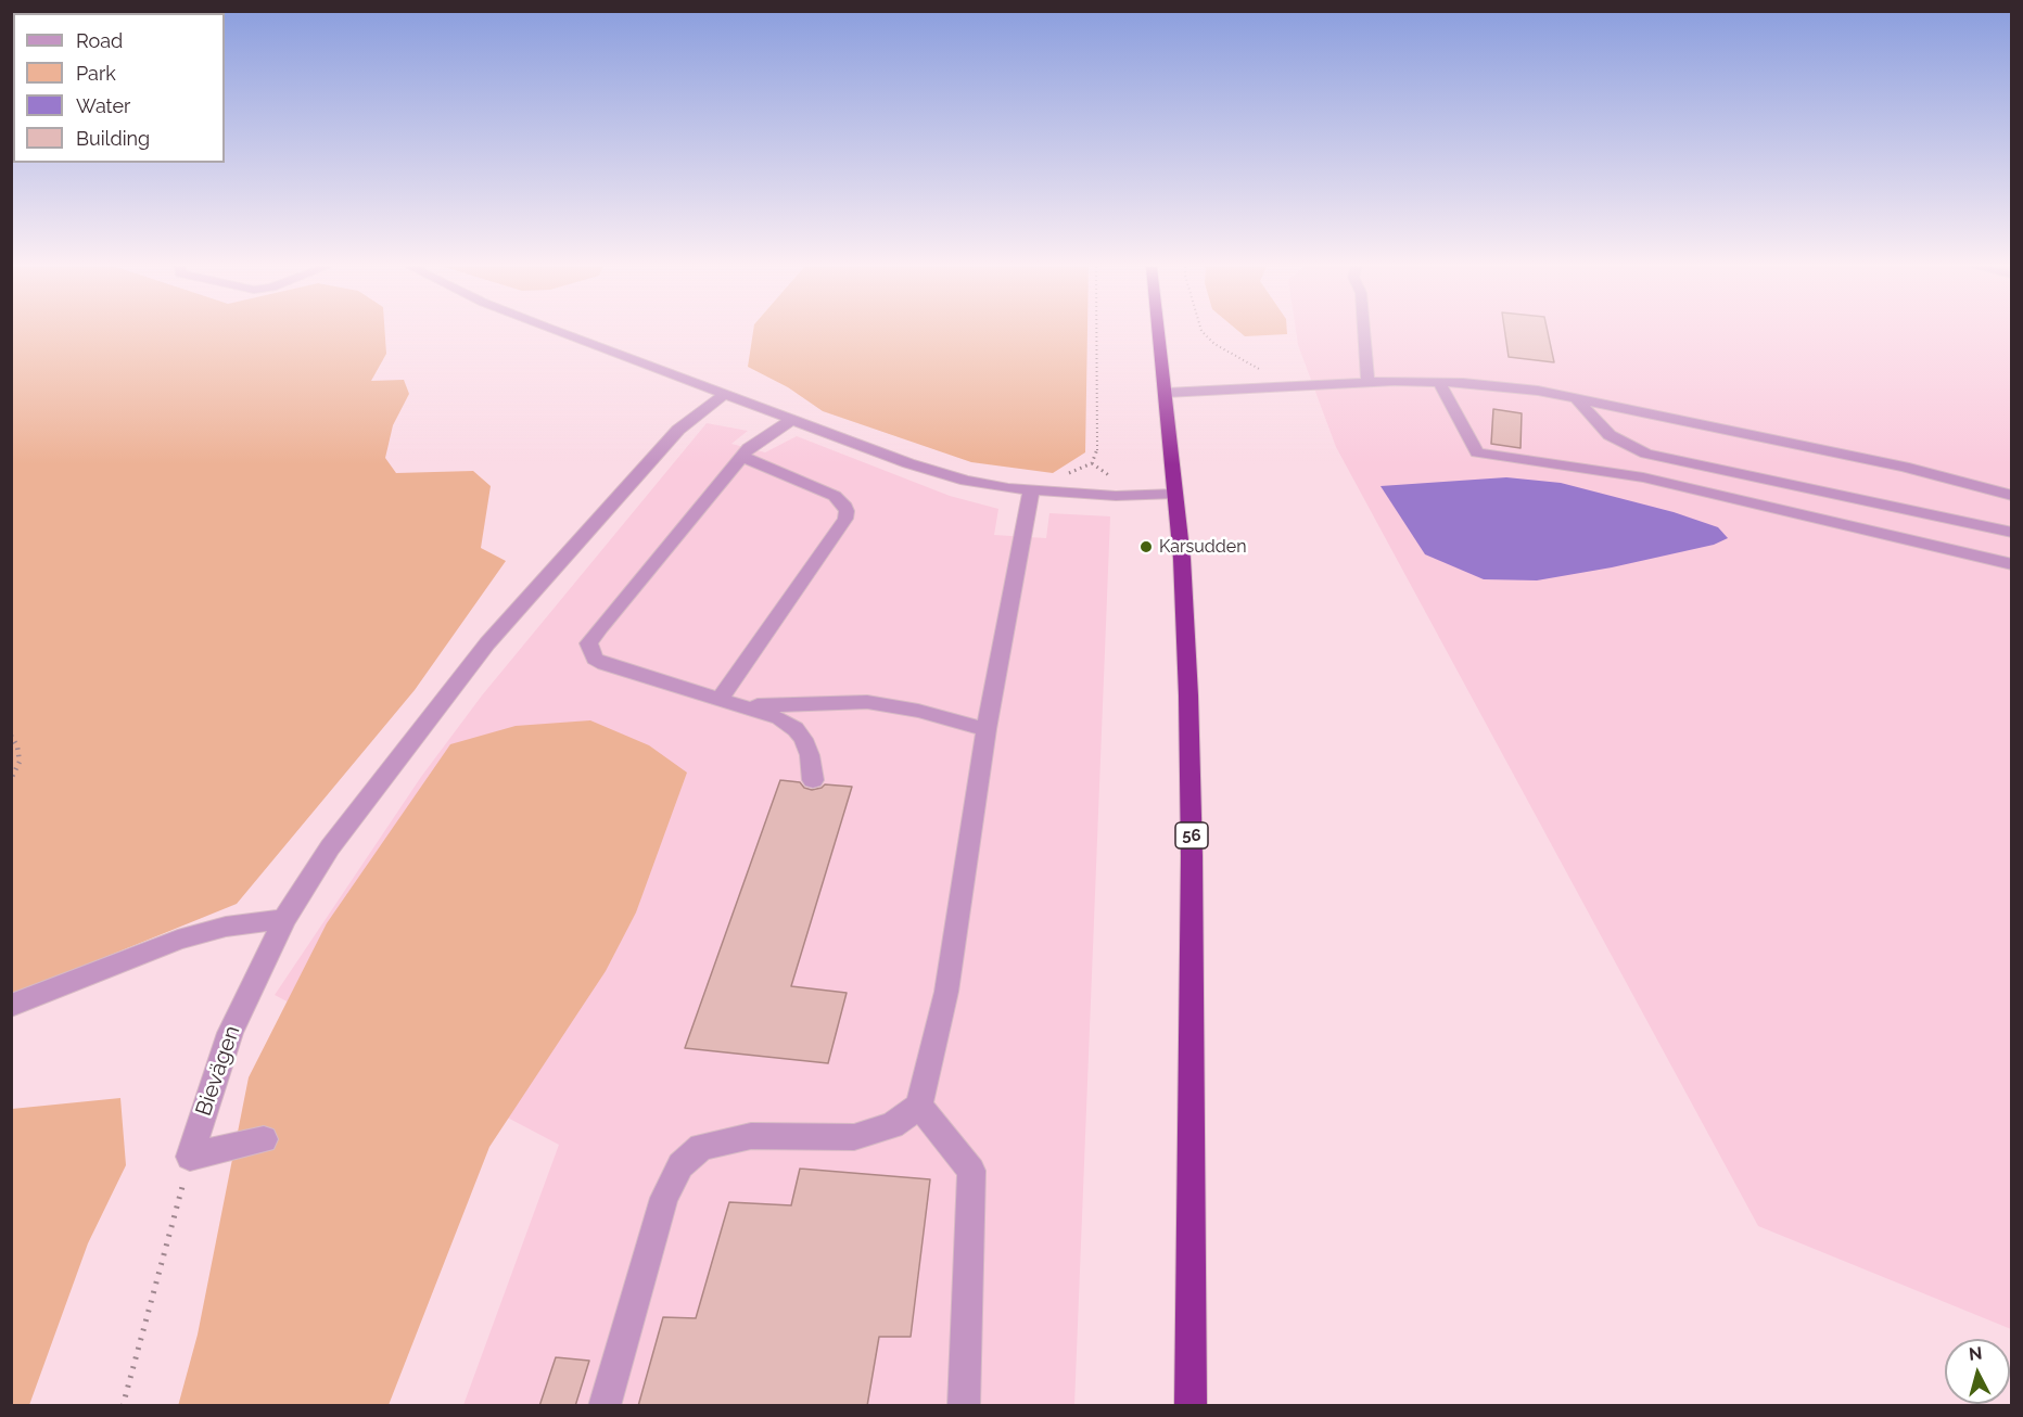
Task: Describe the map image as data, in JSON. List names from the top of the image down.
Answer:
{
  "streets": {
    "highway": ["56"],
    "street": ["Bievägen"]
  },
  "places": ["Karsudden"],
  "legend": [
    "Road",
    "Park",
    "Water",
    "Building"
  ],
  "north": "top"
}
